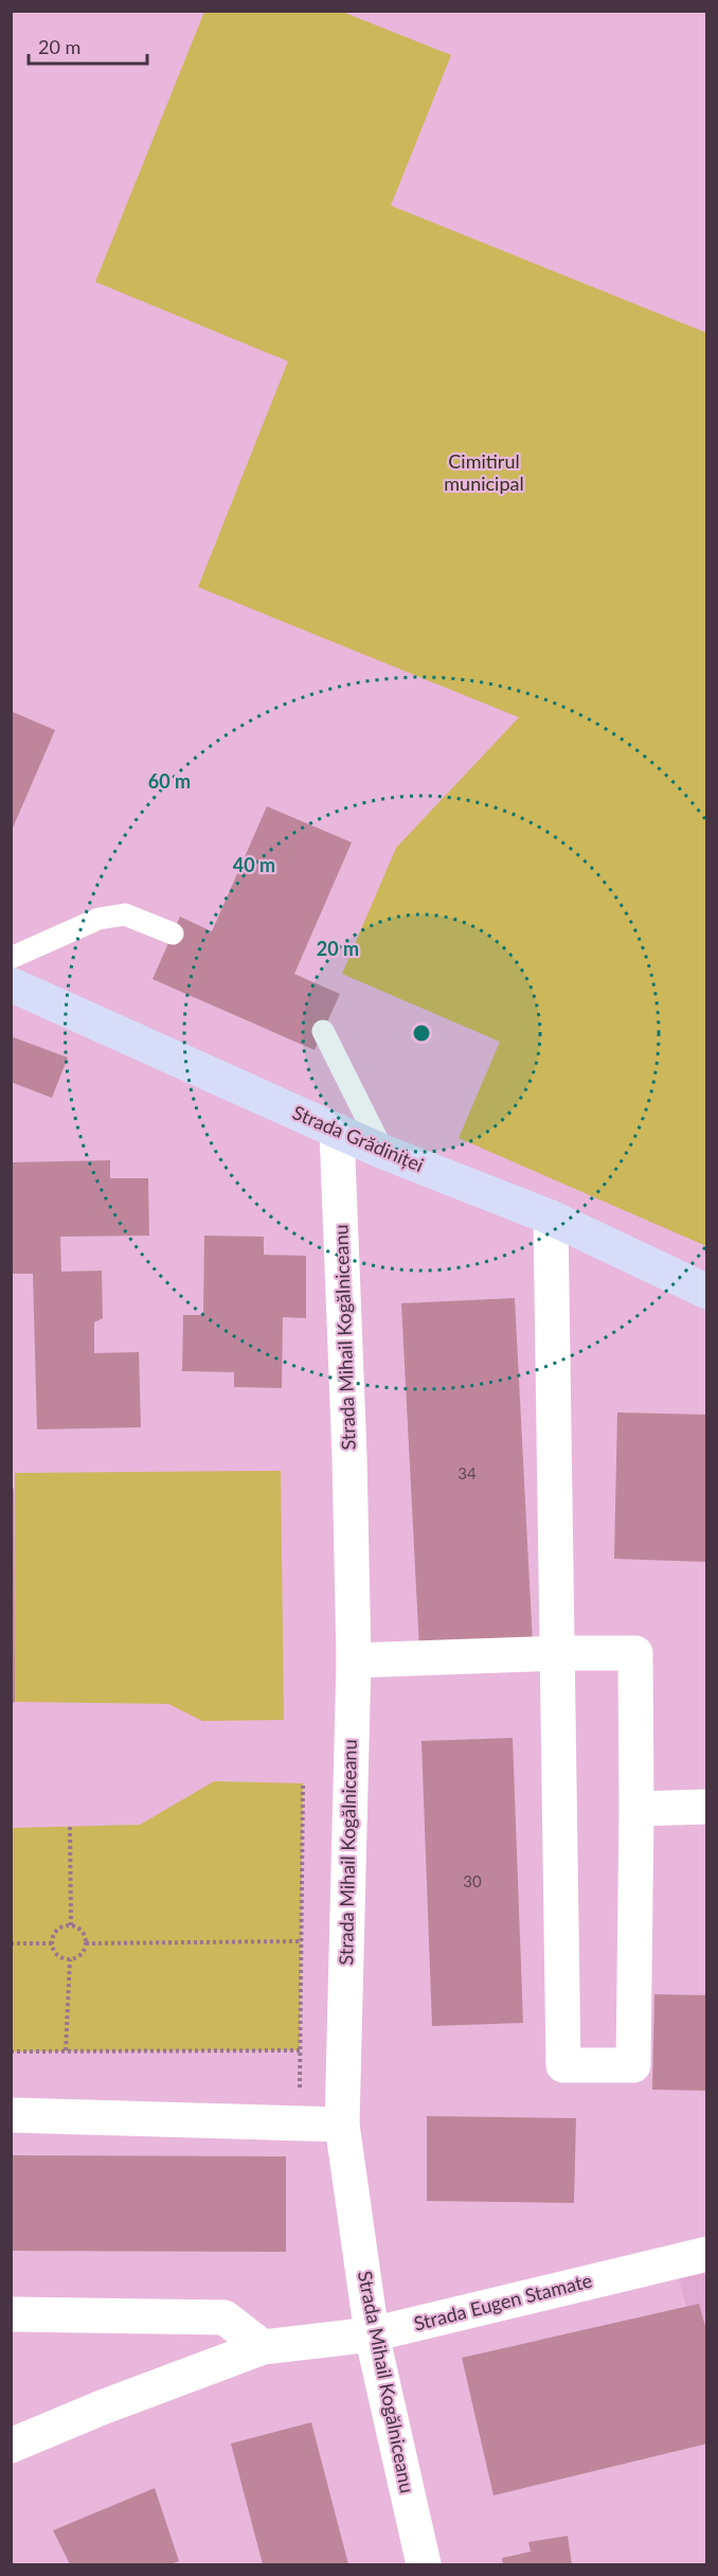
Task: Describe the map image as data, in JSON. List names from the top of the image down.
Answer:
{
  "streets": {
    "main road": ["Strada Grădiniței"],
    "street": ["Strada Mihail Kogălniceanu", "Strada Eugen Stamate"]
  },
  "crossings": [
    ["Strada Grădiniței", "Strada Mihail Kogălniceanu"],
    ["Strada Mihail Kogălniceanu", "Strada Eugen Stamate"]
  ],
  "parks": ["Cimitirul municipal"],
  "house_numbers": ["34", "30"],
  "scale_bar": "20 m",
  "rings": ["60 m", "40 m", "20 m"]
}
